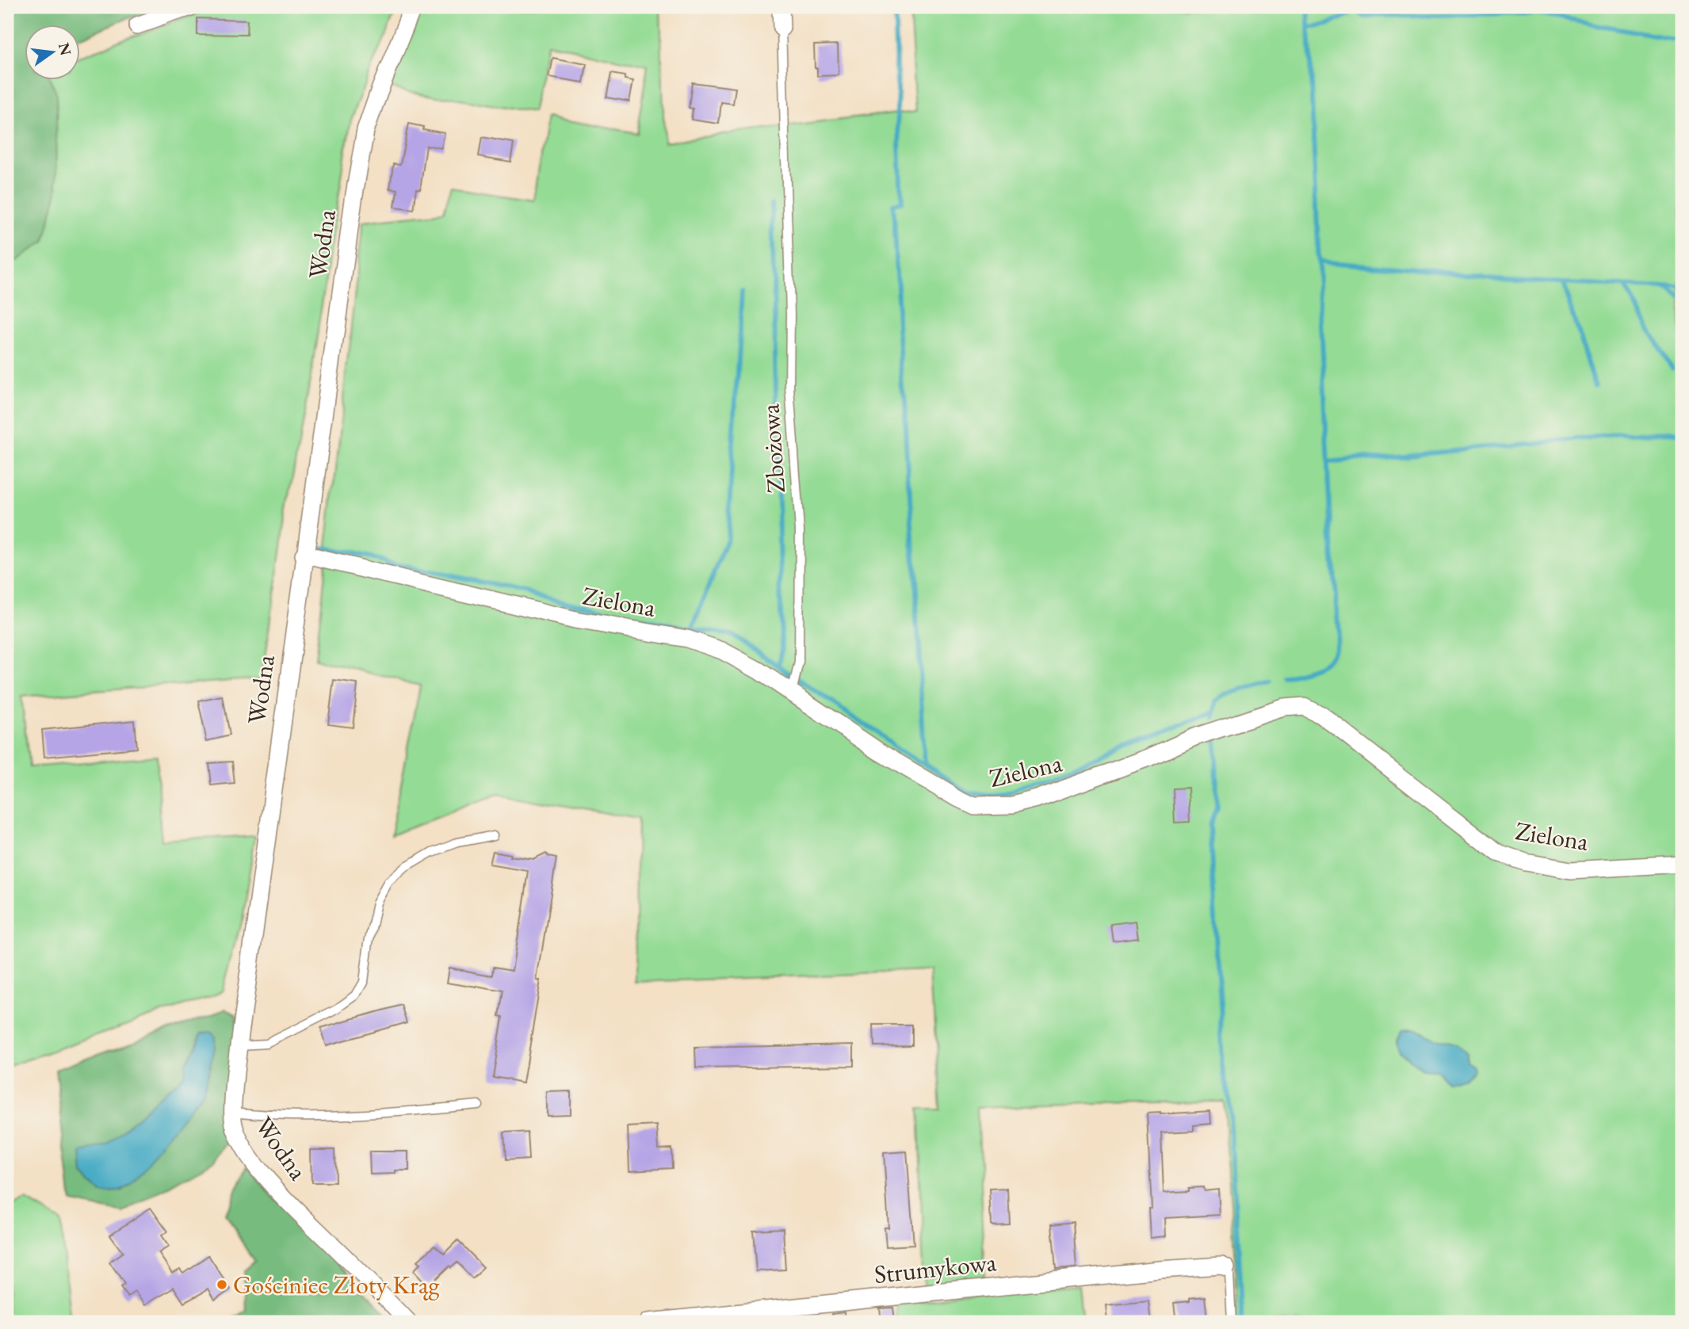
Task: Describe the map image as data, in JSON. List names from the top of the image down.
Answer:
{
  "streets": {
    "street": ["Wodna", "Zielona", "Strumykowa"],
    "lane": ["Zbożowa"]
  },
  "crossings": [
    ["Wodna", "Zielona"],
    ["Zbożowa", "Zielona"]
  ],
  "places": ["Gościniec Złoty Krąg"],
  "north": "right"
}
